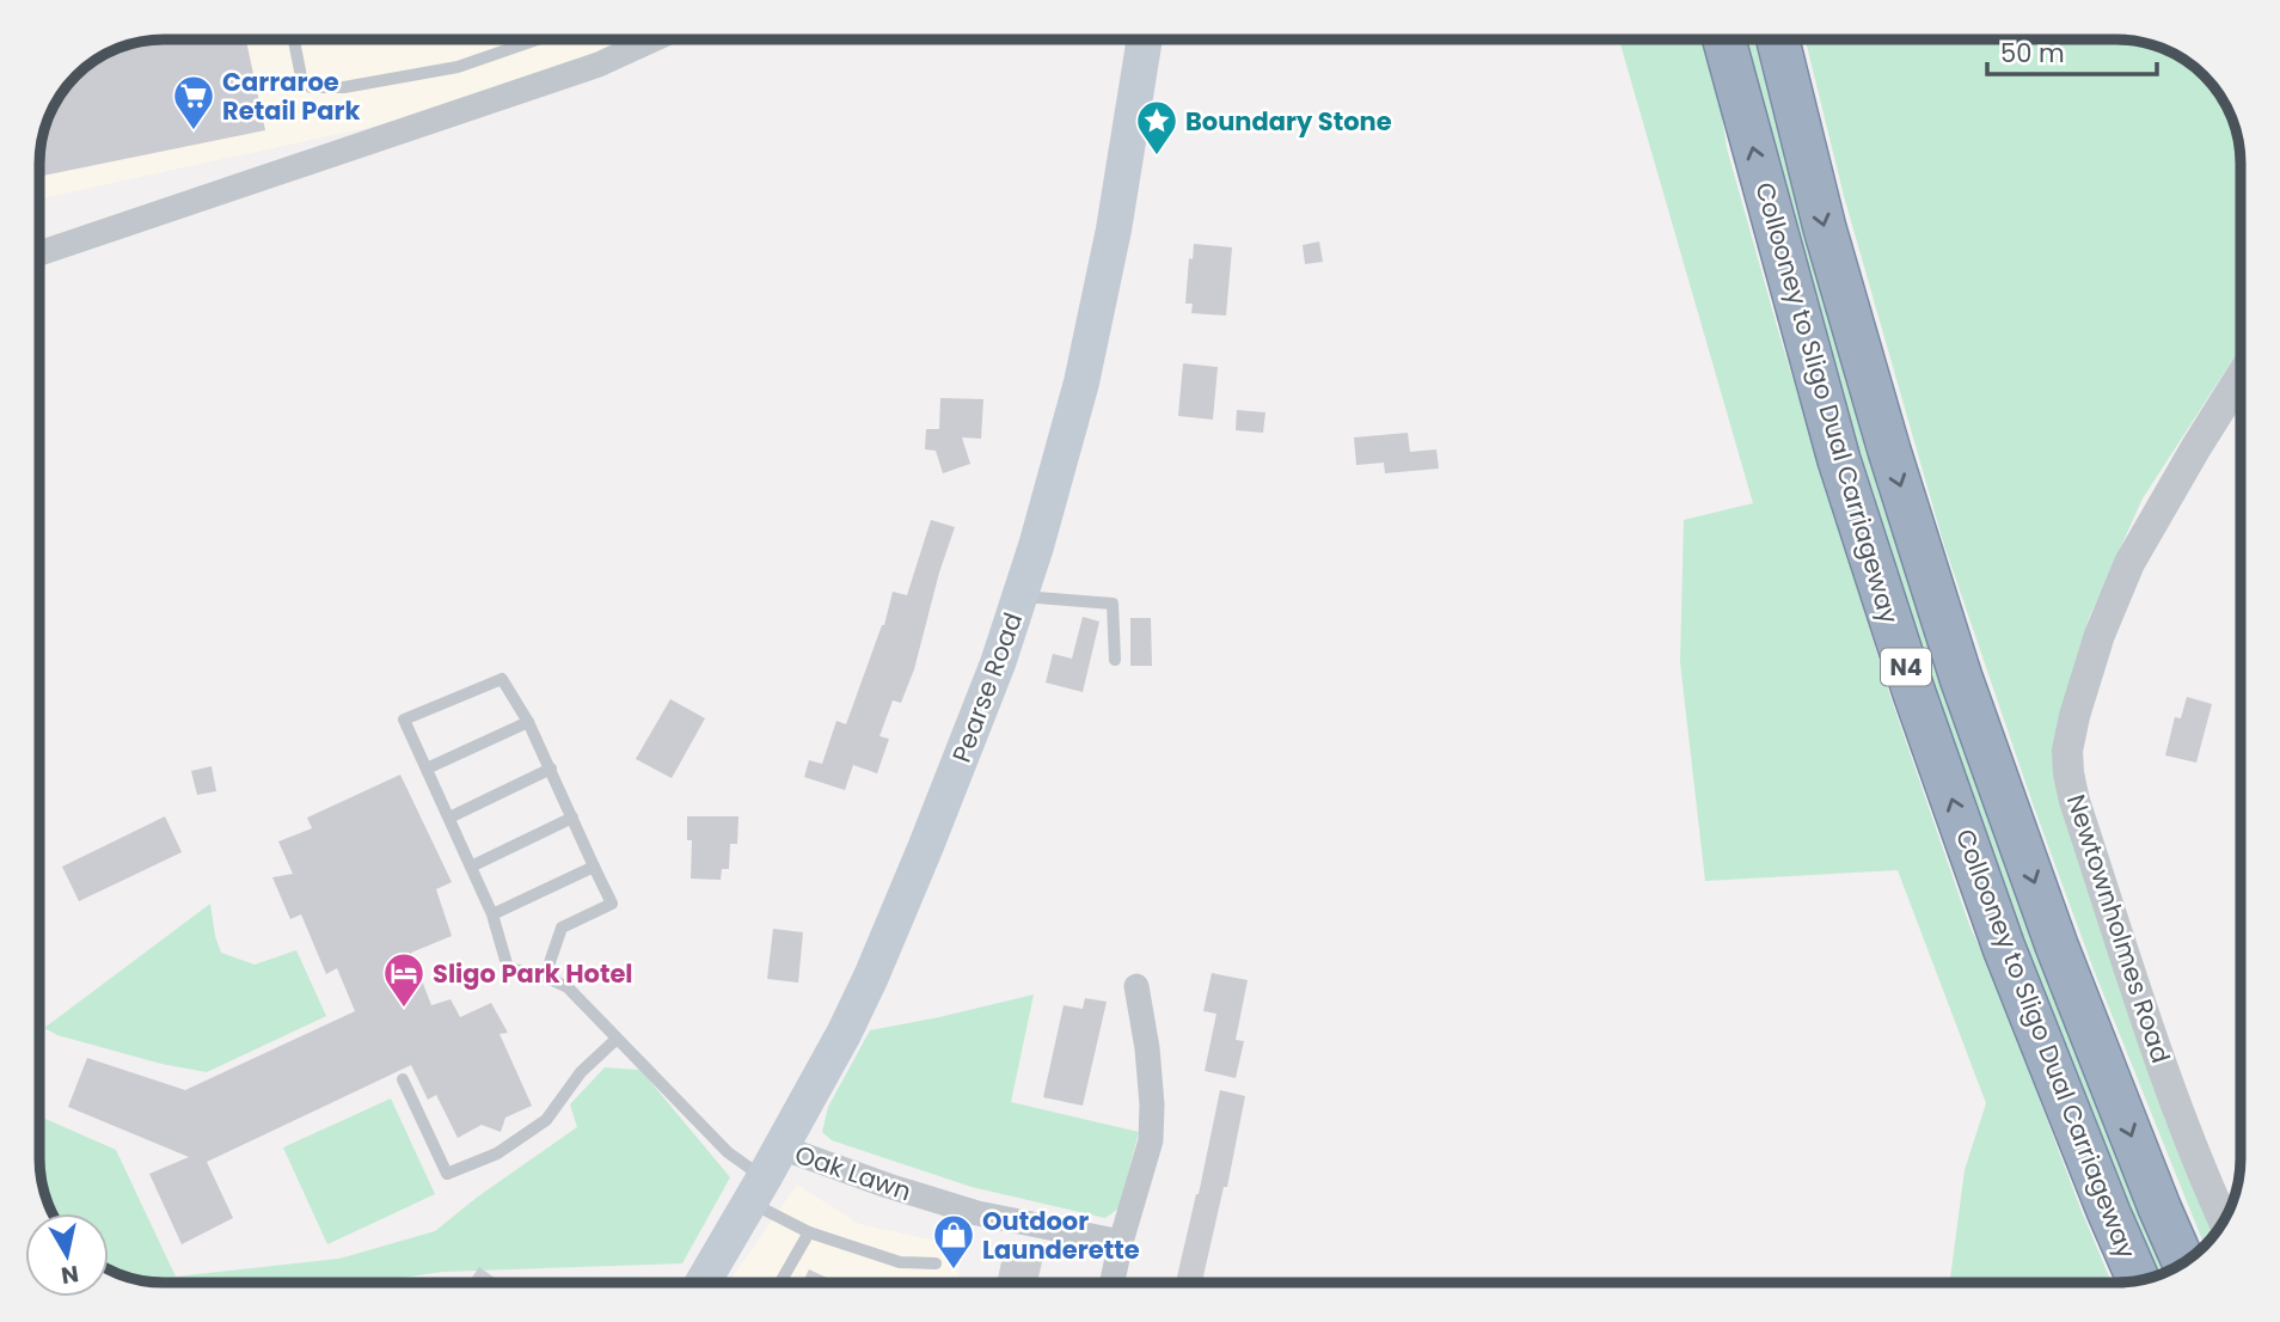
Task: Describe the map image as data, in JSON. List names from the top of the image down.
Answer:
{
  "streets": {
    "highway": ["Collooney to Sligo Dual Carriageway", "N4"],
    "main road": ["Pearse Road"],
    "street": ["Newtownholmes Road", "Oak Lawn"]
  },
  "crossings": [
    ["Pearse Road", "Oak Lawn"]
  ],
  "places": {
    "supermarket": ["Carraroe Retail Park"],
    "place": ["Boundary Stone"],
    "hotel": ["Sligo Park Hotel"],
    "shop": ["Outdoor Launderette"]
  },
  "scale_bar": "50 m",
  "north": "bottom"
}
